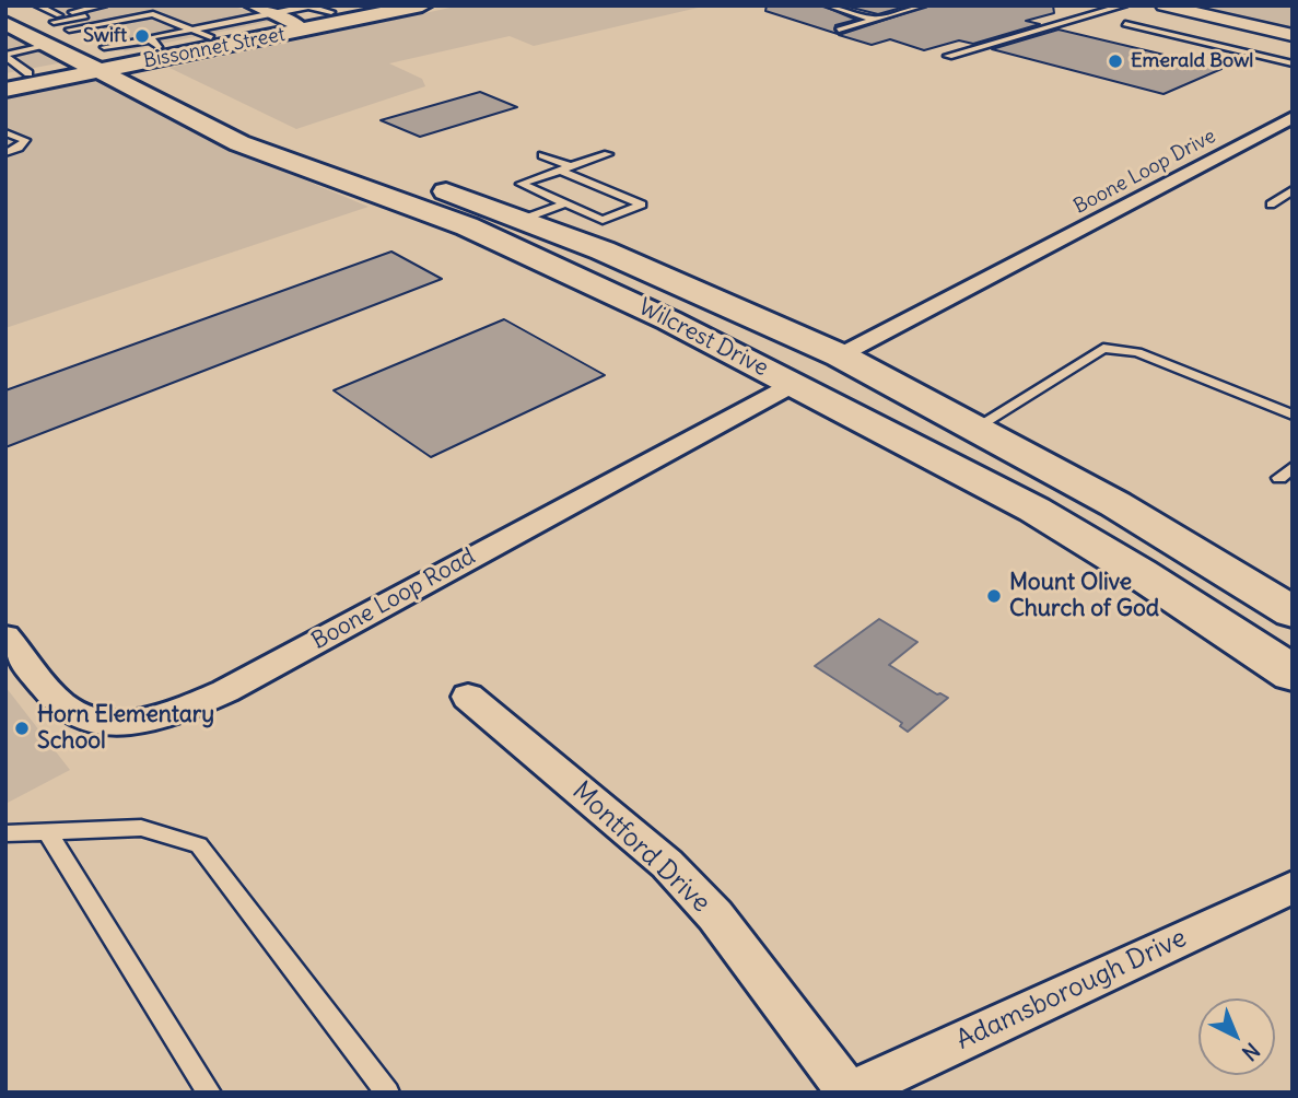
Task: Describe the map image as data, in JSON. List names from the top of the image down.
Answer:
{
  "streets": {
    "main road": ["Bissonnet Street", "Wilcrest Drive"],
    "street": [
      "Boone Loop Drive",
      "Boone Loop Road",
      "Montford Drive",
      "Adamsborough Drive"
    ]
  },
  "crossings": [
    ["Bissonnet Street", "Wilcrest Drive"],
    ["Boone Loop Drive", "Wilcrest Drive"],
    ["Wilcrest Drive", "Boone Loop Road"],
    ["Montford Drive", "Adamsborough Drive"]
  ],
  "places": [
    "Swift",
    "Emerald Bowl",
    "Mount Olive Church of God",
    "Horn Elementary School"
  ],
  "north": "bottom right"
}
